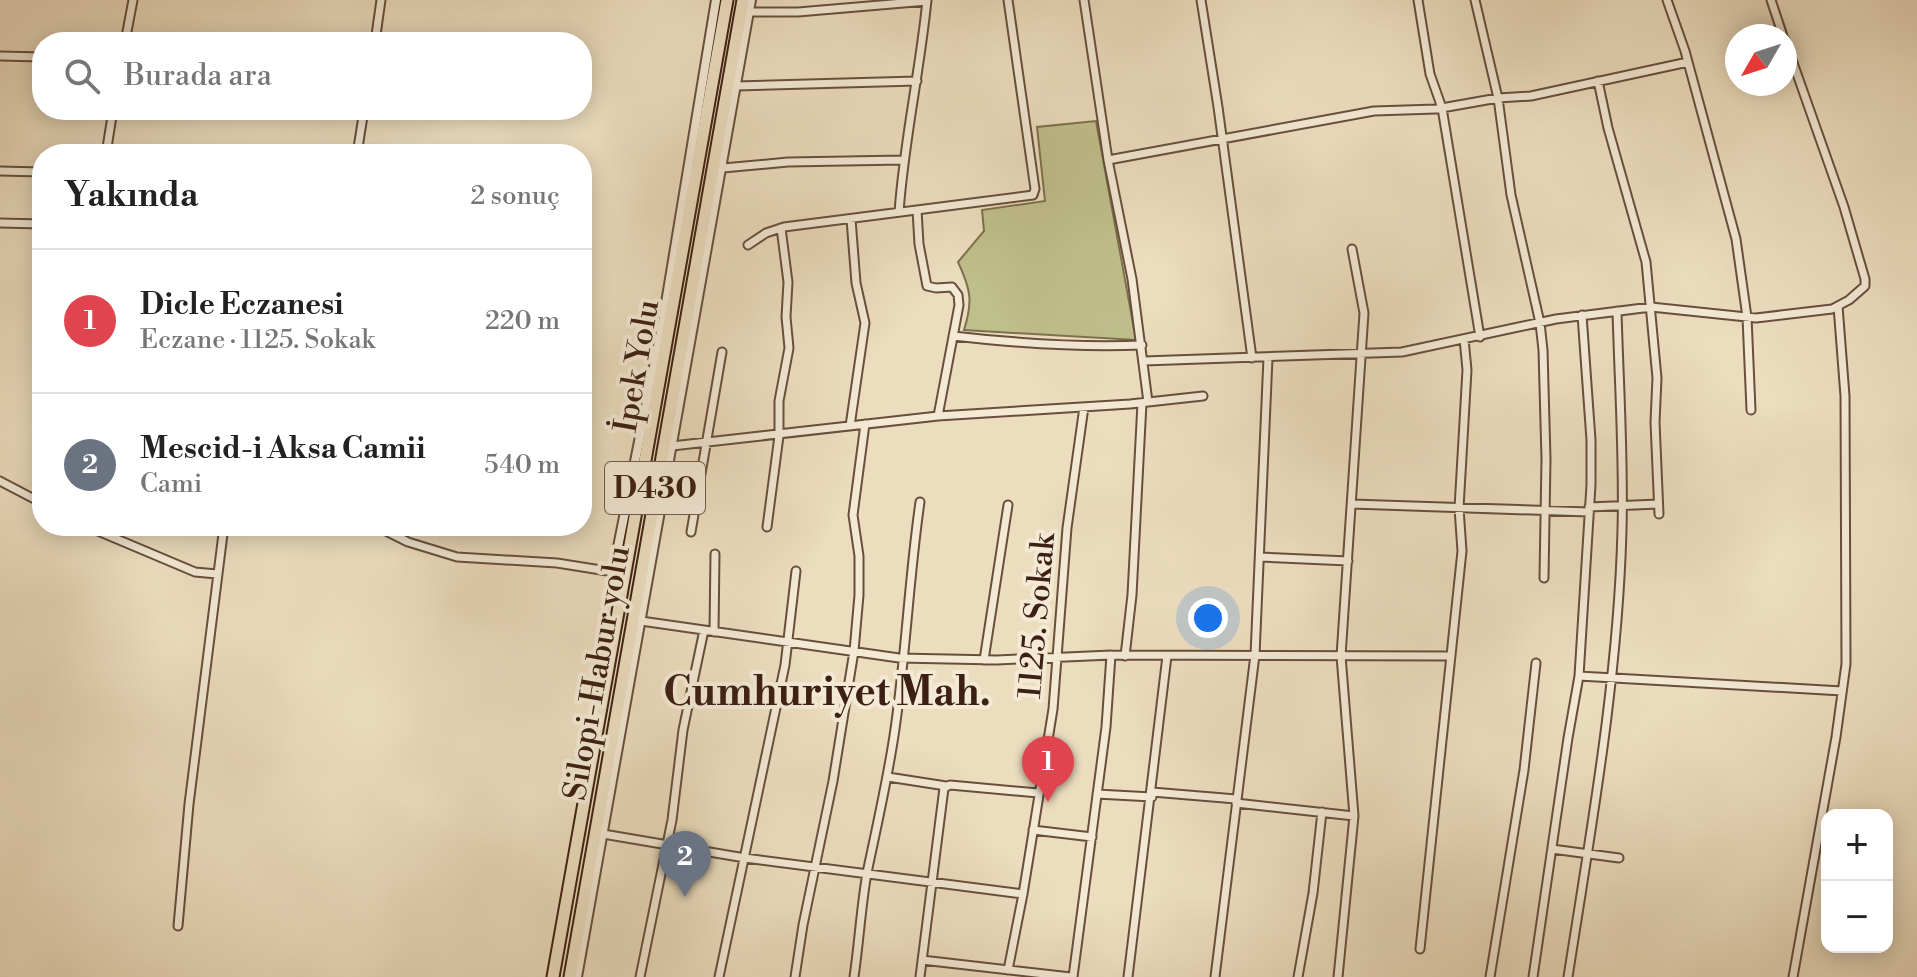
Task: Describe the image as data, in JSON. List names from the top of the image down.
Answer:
{
  "streets": {
    "highway": ["İpek Yolu", "D430", "Silopi-Habur yolu"],
    "street": ["1125. Sokak"]
  },
  "districts": ["Cumhuriyet Mah."],
  "north": "bottom left",
  "page": {
    "search": "Burada ara",
    "heading": ["Yakında", "2 sonuç"],
    "list": [
      {
        "mark": "1",
        "name": "Dicle Eczanesi",
        "note": "Eczane · 1125. Sokak",
        "value": "220 m"
      },
      {
        "mark": "2",
        "name": "Mescid-i Aksa Camii",
        "note": "Cami",
        "value": "540 m"
      }
    ],
    "pins": ["1", "2"],
    "map_buttons": ["+", "−"]
  }
}
